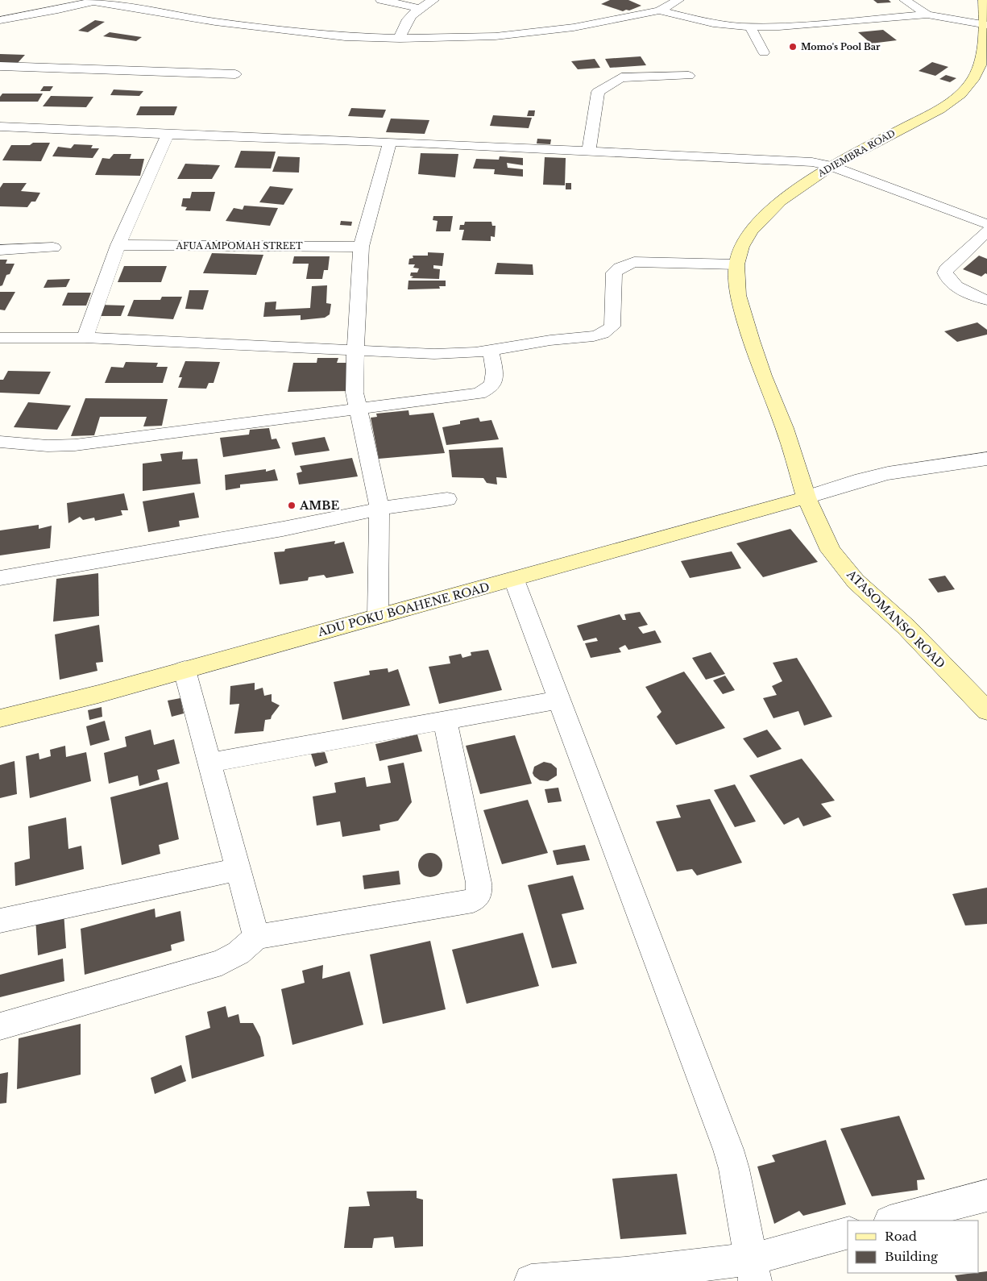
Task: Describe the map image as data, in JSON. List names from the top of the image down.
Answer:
{
  "streets": {
    "street": [
      "ADIEMBRA ROAD",
      "AFUA AMPOMAH STREET",
      "ADU POKU BOAHENE ROAD",
      "ATASOMANSO ROAD"
    ]
  },
  "crossings": [
    ["ADIEMBRA ROAD", "ADU POKU BOAHENE ROAD"],
    ["ADIEMBRA ROAD", "ATASOMANSO ROAD"],
    ["ADU POKU BOAHENE ROAD", "ATASOMANSO ROAD"]
  ],
  "places": ["Momo's Pool Bar", "AMBE"],
  "legend": ["Road", "Building"]
}
